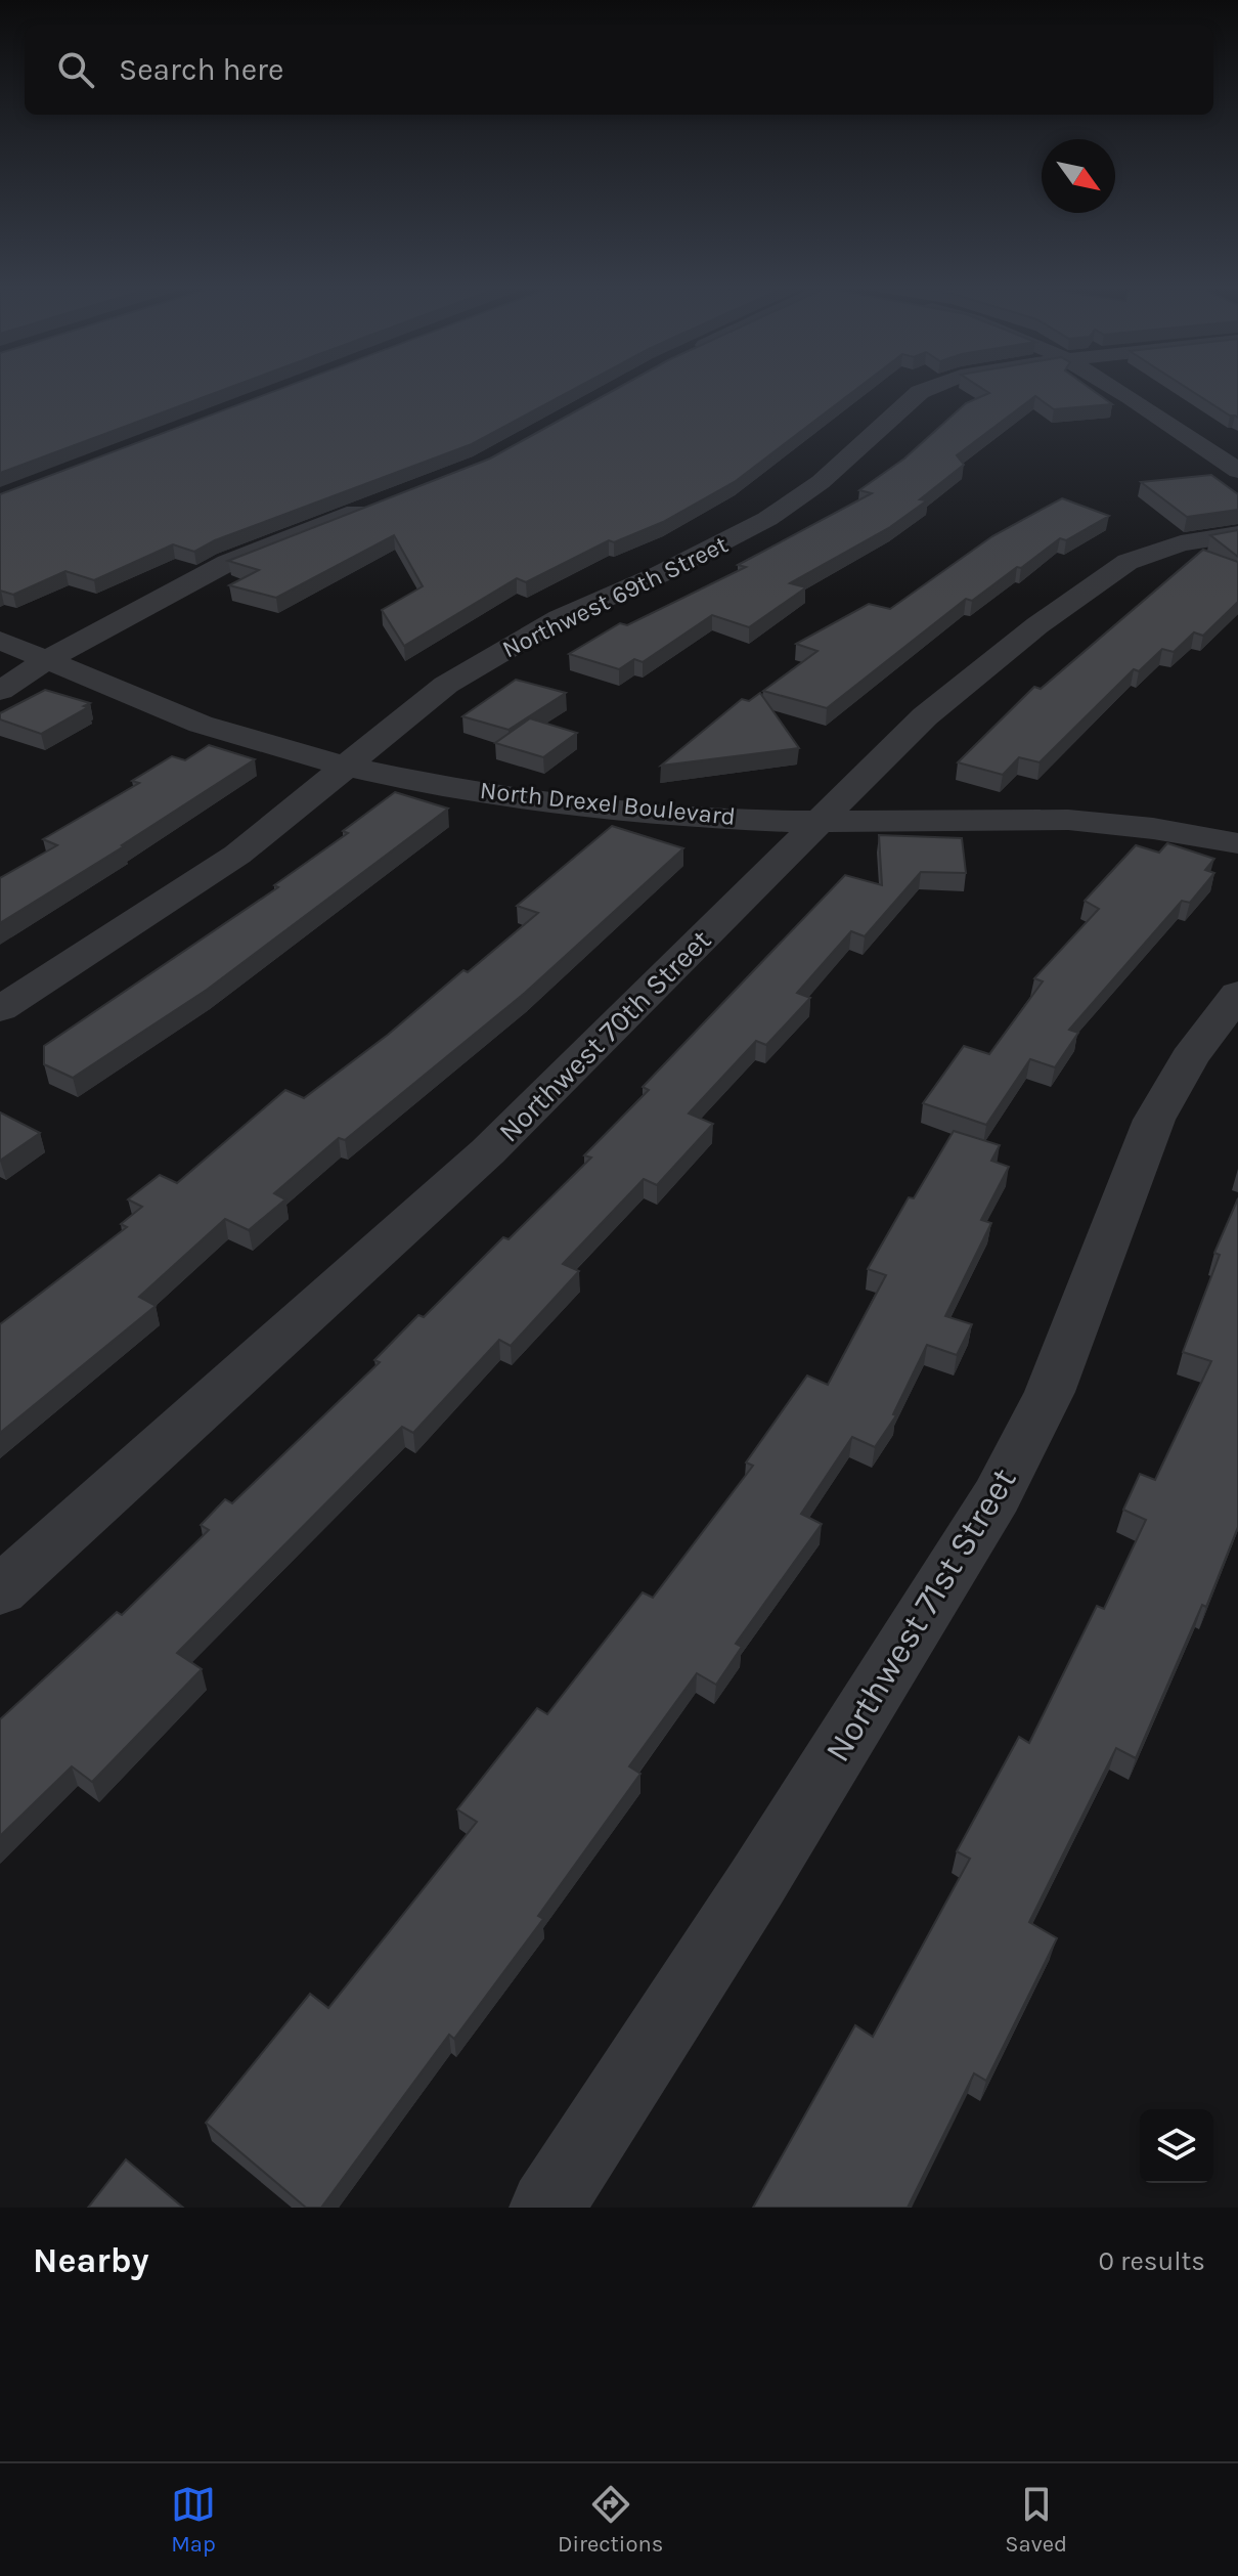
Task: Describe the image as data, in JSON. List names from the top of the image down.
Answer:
{
  "streets": {
    "street": [
      "Northwest 69th Street",
      "North Drexel Boulevard",
      "Northwest 70th Street",
      "Northwest 71st Street"
    ]
  },
  "crossings": [
    ["Northwest 69th Street", "North Drexel Boulevard"],
    ["North Drexel Boulevard", "Northwest 70th Street"]
  ],
  "north": "bottom right",
  "page": {
    "search": "Search here",
    "heading": ["Nearby", "0 results"],
    "nav": ["Map", "Directions", "Saved"]
  }
}
